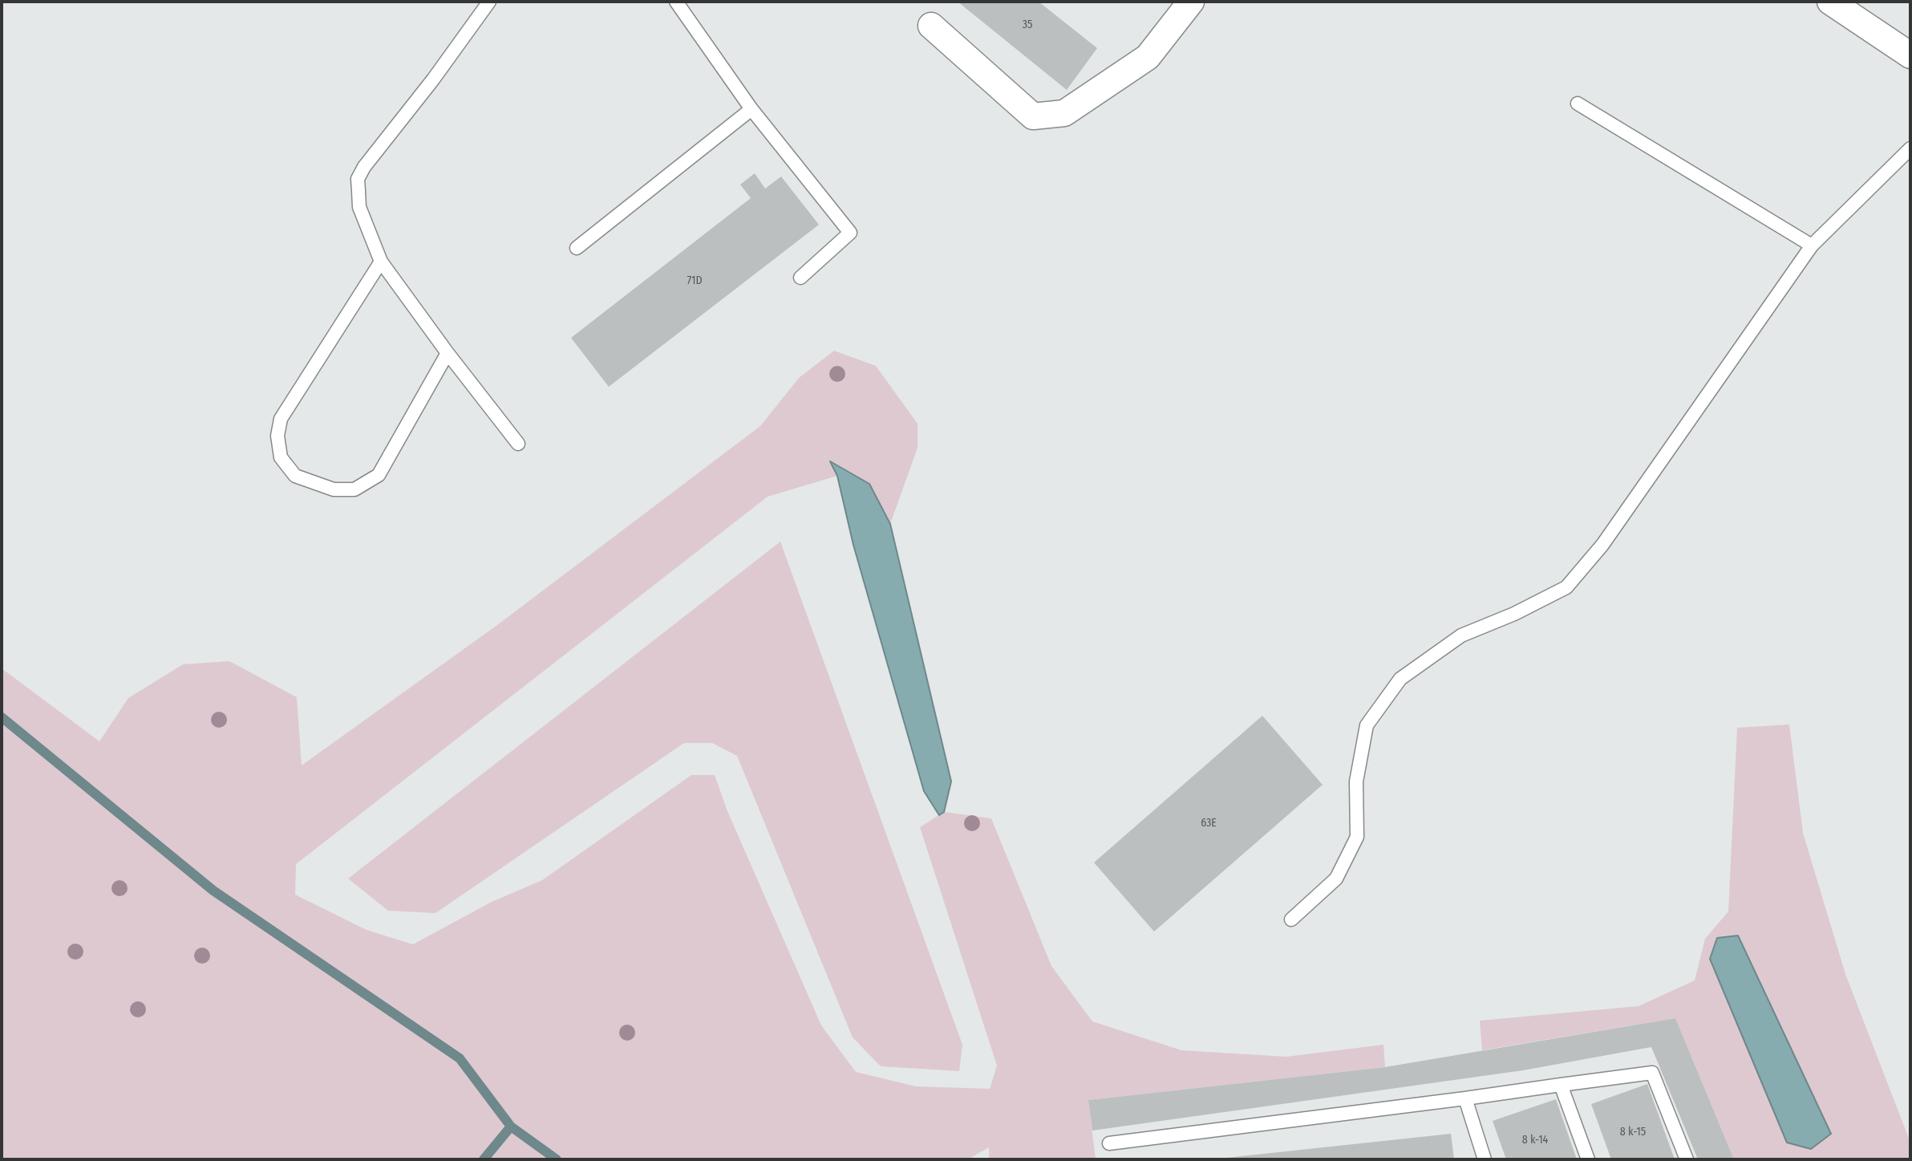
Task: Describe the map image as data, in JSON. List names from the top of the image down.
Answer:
{
  "house_numbers": [
    "35",
    "71D",
    "63E",
    "8 k-15",
    "8 k-14"
  ]
}
